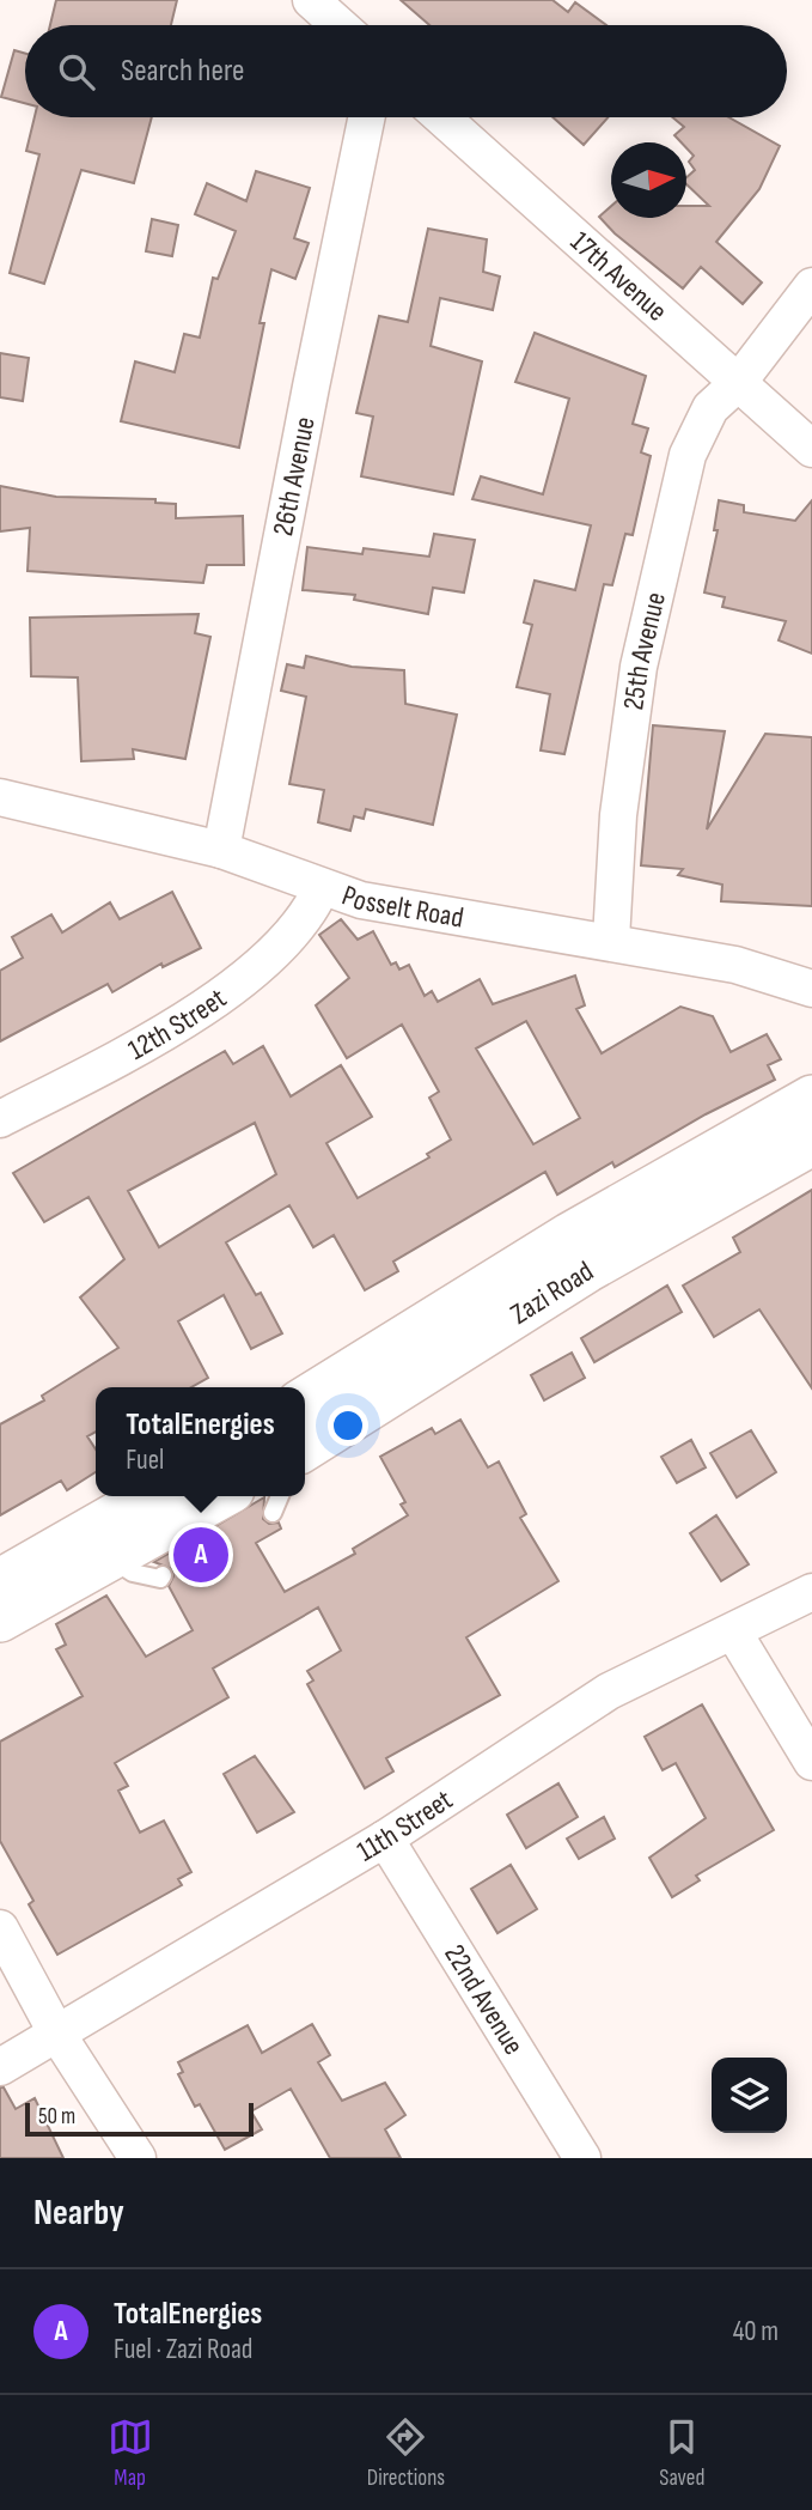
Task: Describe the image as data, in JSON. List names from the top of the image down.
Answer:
{
  "streets": {
    "street": [
      "17th Avenue",
      "26th Avenue",
      "25th Avenue",
      "Posselt Road",
      "12th Street",
      "Zazi Road",
      "11th Street",
      "22nd Avenue"
    ]
  },
  "crossings": [
    ["17th Avenue", "25th Avenue"],
    ["26th Avenue", "Posselt Road"],
    ["25th Avenue", "Posselt Road"],
    ["Posselt Road", "12th Street"],
    ["11th Street", "22nd Avenue"]
  ],
  "scale_bar": "50 m",
  "north": "right",
  "page": {
    "search": "Search here",
    "popup": ["TotalEnergies", "Fuel"],
    "pins": "A",
    "scale": "50 m",
    "heading": "Nearby",
    "list": [
      {
        "mark": "A",
        "name": "TotalEnergies",
        "note": "Fuel · Zazi Road",
        "value": "40 m"
      }
    ],
    "nav": ["Map", "Directions", "Saved"]
  }
}
